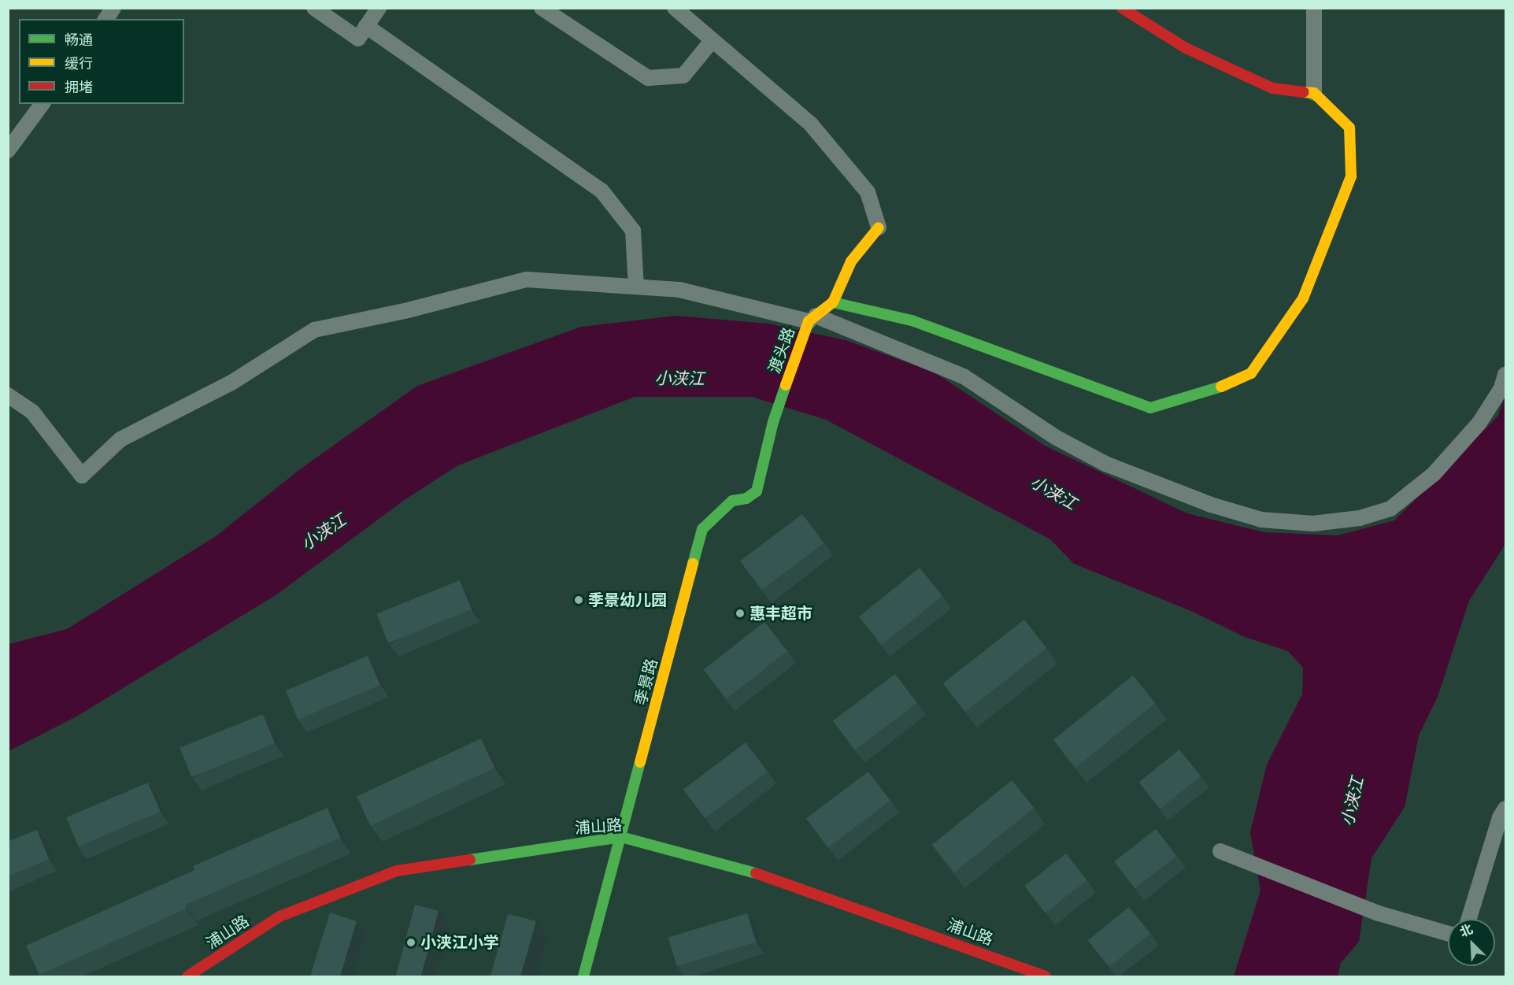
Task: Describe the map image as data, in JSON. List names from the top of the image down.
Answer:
{
  "streets": {
    "street": ["渡头路", "季景路", "浦山路"]
  },
  "crossings": [
    ["渡头路", "季景路"],
    ["季景路", "浦山路"]
  ],
  "water": ["小浃江"],
  "places": ["季景幼儿园", "惠丰超市", "小浃江小学"],
  "legend": ["畅通", "缓行", "拥堵"],
  "north": "top left"
}
